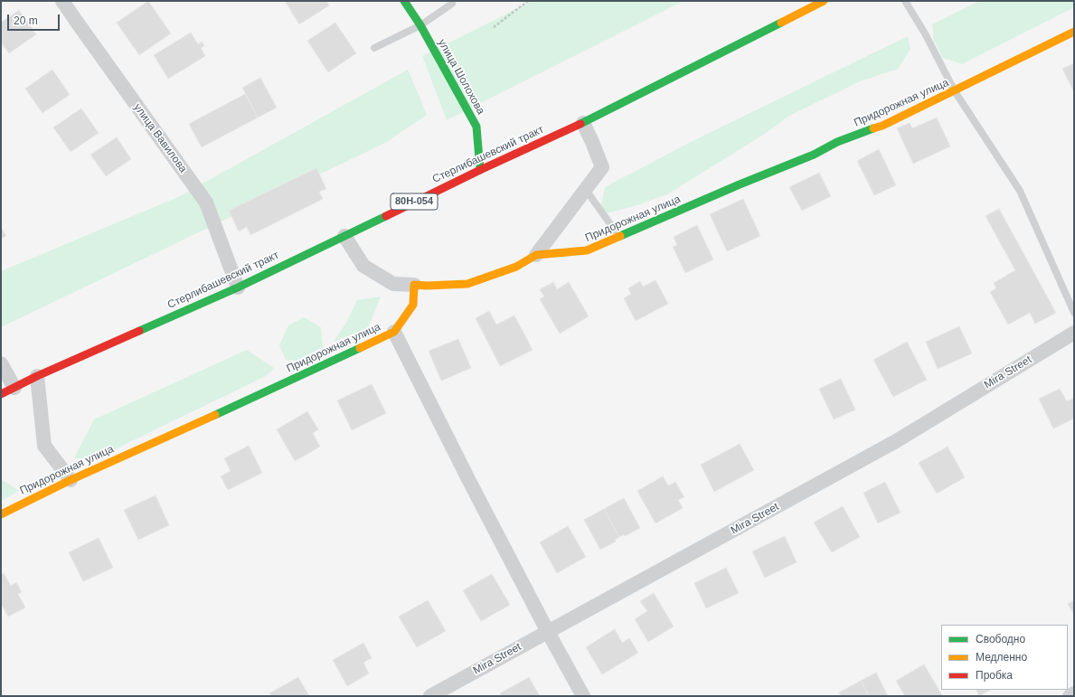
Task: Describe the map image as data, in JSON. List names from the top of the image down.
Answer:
{
  "streets": {
    "street": [
      "улица Шолохова",
      "Придорожная улица",
      "улица Вавилова",
      "Стерлибашевский тракт",
      "80Н-054",
      "Mira Street"
    ]
  },
  "crossings": [
    ["улица Шолохова", "Стерлибашевский тракт"],
    ["улица Вавилова", "Стерлибашевский тракт"]
  ],
  "legend": ["Свободно", "Медленно", "Пробка"],
  "scale_bar": "20 m"
}
